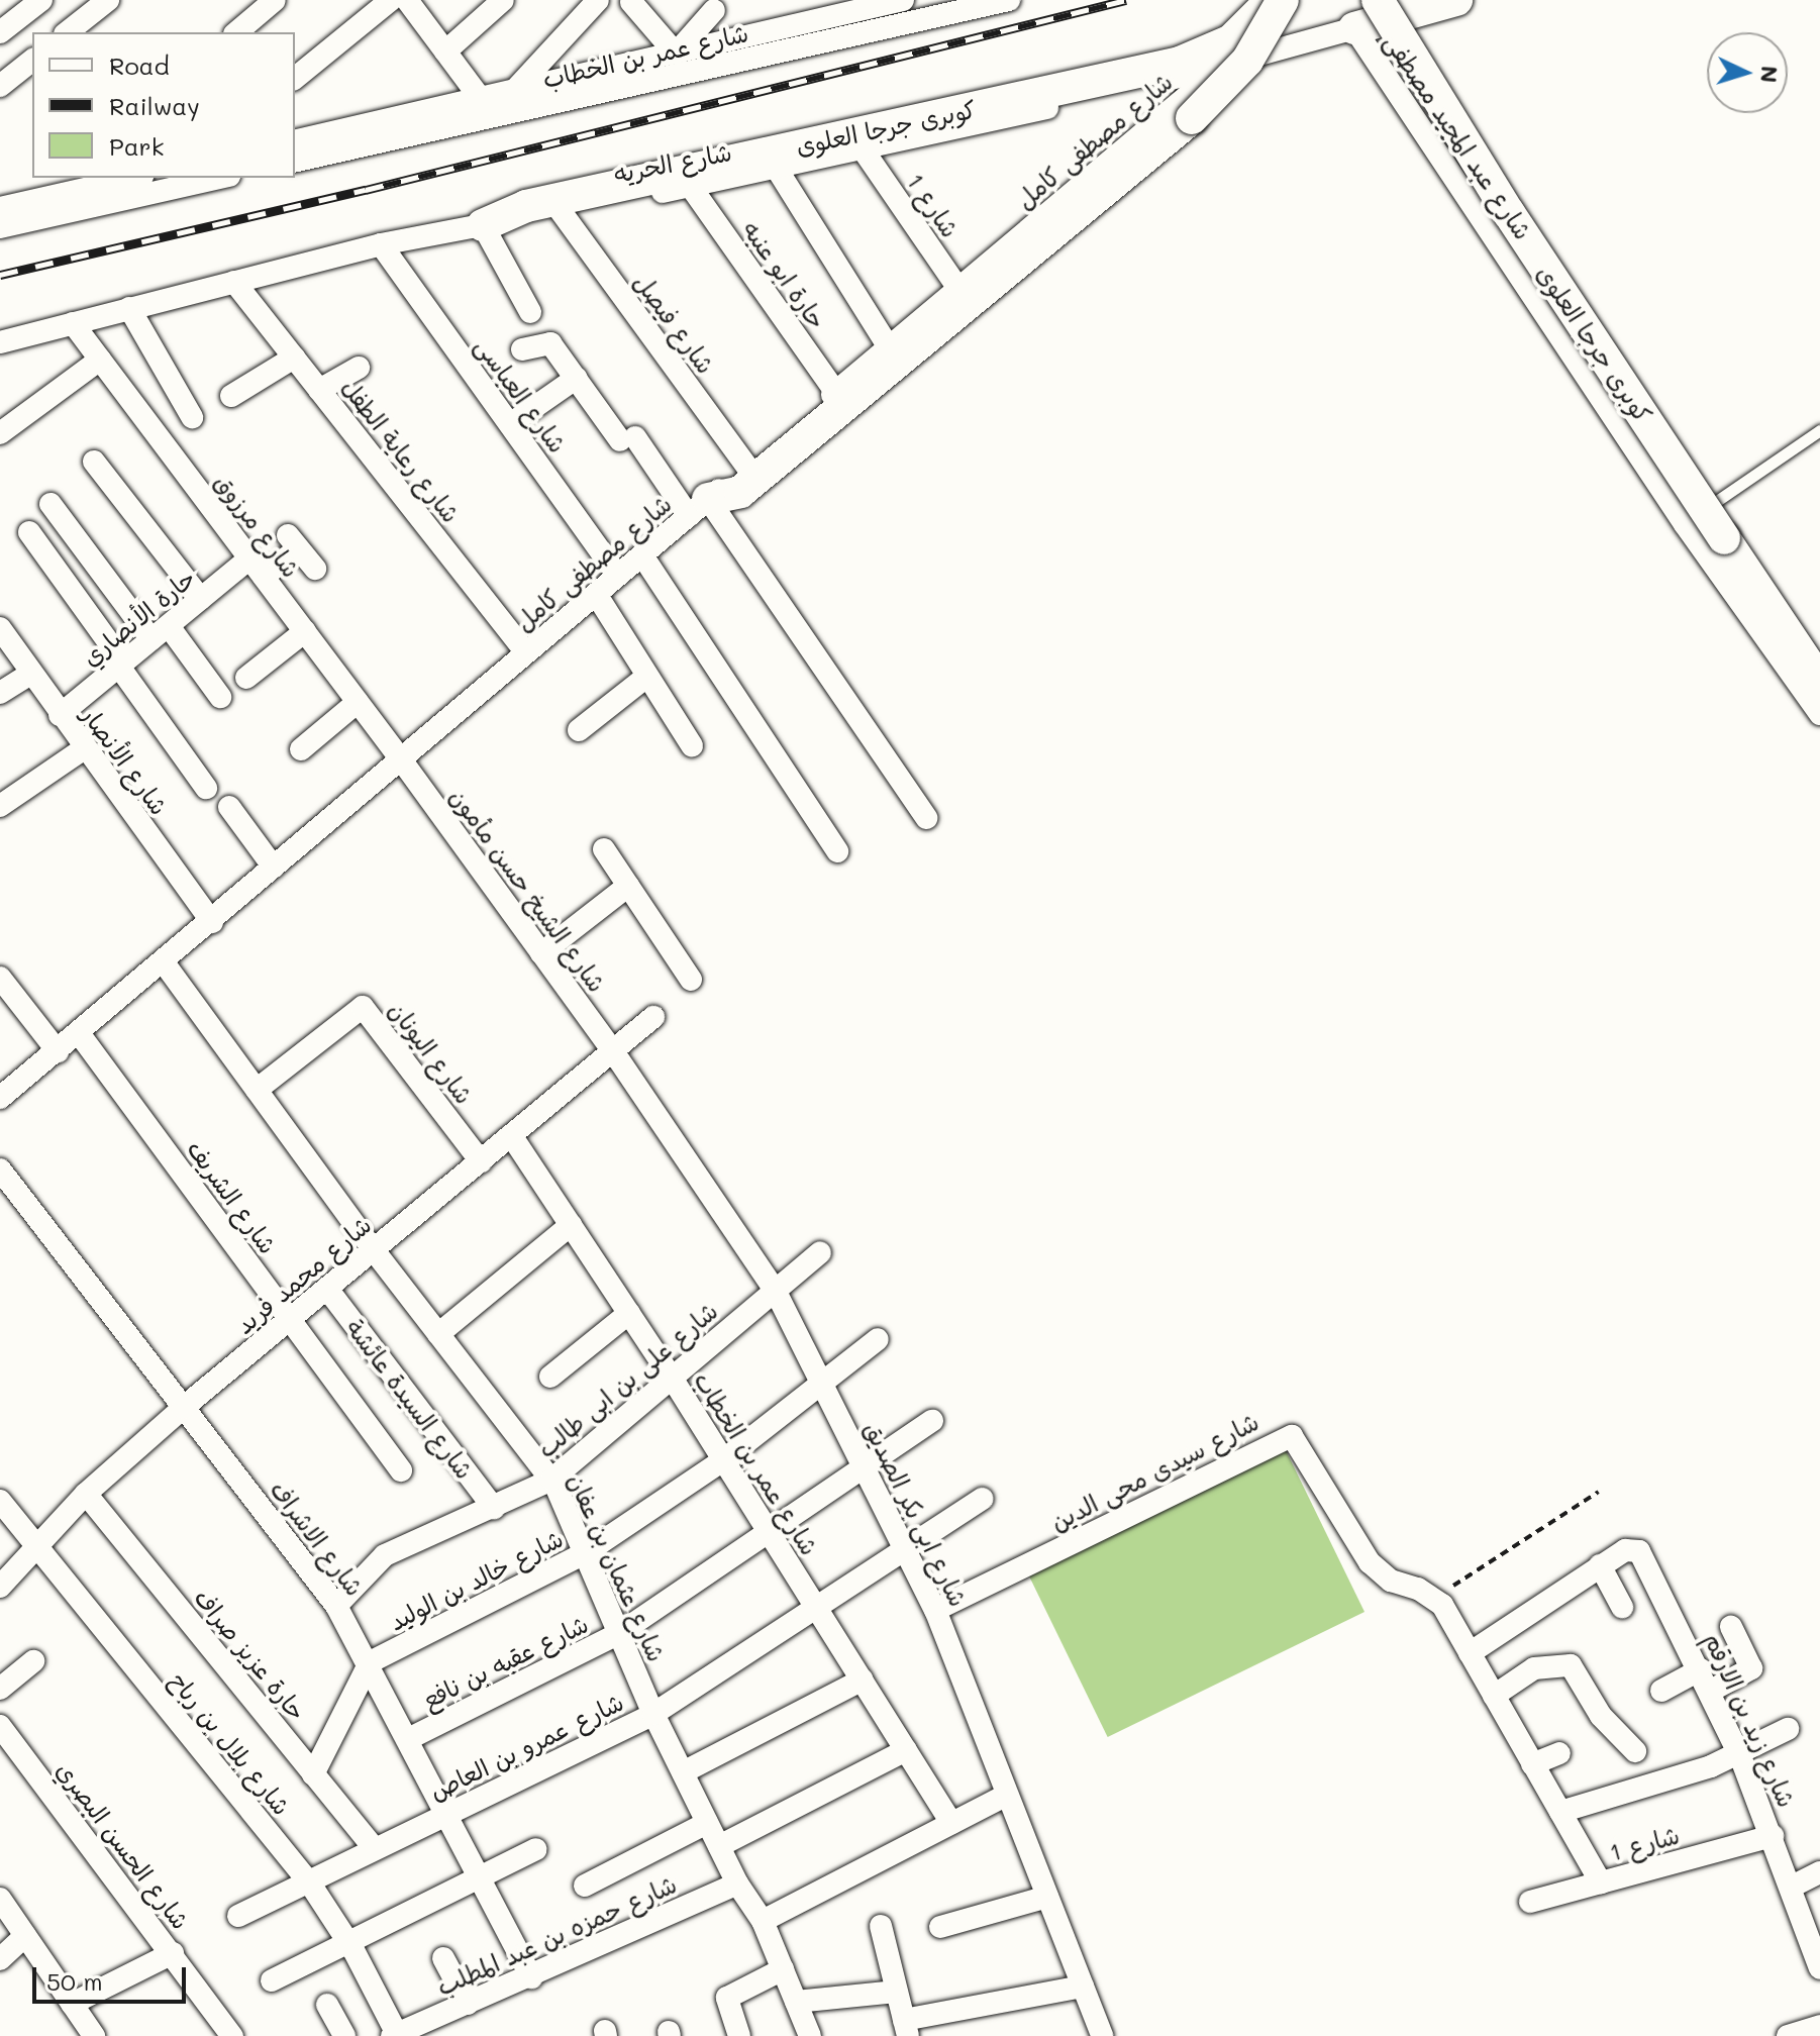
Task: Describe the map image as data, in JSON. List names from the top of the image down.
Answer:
{
  "streets": {
    "street": [
      "شارع عمر بن الخطاب",
      "كوبرى جرجا العلوى",
      "شارع عبد المجيد مصطفى",
      "شارع مصطفى كامل",
      "شارع الحريه",
      "شارع 1",
      "حارة ابو عنبه",
      "شارع فيصل",
      "شارع العباسى",
      "شارع رعاية الطفل",
      "شارع مرزوق",
      "حارة الأنصاري",
      "شارع الأنصار",
      "شارع الشيخ حسن مأمون",
      "شارع اليونان",
      "شارع الشريف",
      "شارع محمد فريد",
      "شارع على بن ابى طالب",
      "شارع السيدة عائشة",
      "شارع سيدى محى الدين",
      "شارع ابى بكر الصديق",
      "شارع الاشراف",
      "شارع عثمان بن عفان",
      "شارع خالد بن الوليد",
      "حارة عزيز صراف",
      "شارع عقبه بن نافع",
      "شارع زيد بن الارقم",
      "شارع بلال بن رباح",
      "شارع عمرو بن العاص",
      "شارع الحسن البصري",
      "شارع حمزه بن عبد المطلب"
    ]
  },
  "crossings": [
    ["شارع عمر بن الخطاب", "شارع محمد فريد"],
    ["شارع عمر بن الخطاب", "شارع على بن ابى طالب"],
    ["شارع عمر بن الخطاب", "شارع خالد بن الوليد"],
    ["شارع عمر بن الخطاب", "شارع عقبه بن نافع"],
    ["شارع عمر بن الخطاب", "شارع عمرو بن العاص"],
    ["كوبرى جرجا العلوى", "شارع الحريه"],
    ["شارع عبد المجيد مصطفى", "شارع الحريه"],
    ["شارع مصطفى كامل", "شارع الحريه"],
    ["شارع مصطفى كامل", "شارع 1"],
    ["شارع مصطفى كامل", "حارة ابو عنبه"],
    ["شارع مصطفى كامل", "شارع فيصل"],
    ["شارع مصطفى كامل", "شارع العباسى"],
    ["شارع مصطفى كامل", "شارع رعاية الطفل"],
    ["شارع مصطفى كامل", "شارع مرزوق"],
    ["شارع مصطفى كامل", "شارع الأنصار"],
    ["شارع مصطفى كامل", "شارع الشيخ حسن مأمون"],
    ["شارع مصطفى كامل", "شارع الشريف"],
    ["شارع مصطفى كامل", "شارع عثمان بن عفان"],
    ["شارع الحريه", "شارع 1"],
    ["شارع الحريه", "حارة ابو عنبه"],
    ["شارع الحريه", "شارع فيصل"],
    ["شارع الحريه", "شارع العباسى"],
    ["شارع الحريه", "شارع رعاية الطفل"],
    ["شارع الحريه", "شارع مرزوق"],
    ["شارع 1", "شارع زيد بن الارقم"],
    ["شارع مرزوق", "حارة الأنصاري"],
    ["شارع مرزوق", "شارع الشيخ حسن مأمون"],
    ["حارة الأنصاري", "شارع الأنصار"],
    ["شارع الشيخ حسن مأمون", "شارع محمد فريد"],
    ["شارع الشيخ حسن مأمون", "شارع ابى بكر الصديق"],
    ["شارع اليونان", "شارع محمد فريد"],
    ["شارع اليونان", "شارع عثمان بن عفان"],
    ["شارع الشريف", "شارع محمد فريد"],
    ["شارع محمد فريد", "شارع السيدة عائشة"],
    ["شارع محمد فريد", "شارع ابى بكر الصديق"],
    ["شارع محمد فريد", "شارع الاشراف"],
    ["شارع محمد فريد", "شارع عثمان بن عفان"],
    ["شارع محمد فريد", "حارة عزيز صراف"],
    ["شارع محمد فريد", "شارع بلال بن رباح"],
    ["شارع على بن ابى طالب", "شارع السيدة عائشة"],
    ["شارع على بن ابى طالب", "شارع ابى بكر الصديق"],
    ["شارع على بن ابى طالب", "شارع الاشراف"],
    ["شارع على بن ابى طالب", "شارع عثمان بن عفان"],
    ["شارع سيدى محى الدين", "شارع ابى بكر الصديق"],
    ["شارع ابى بكر الصديق", "شارع خالد بن الوليد"],
    ["شارع ابى بكر الصديق", "شارع عقبه بن نافع"],
    ["شارع ابى بكر الصديق", "شارع عمرو بن العاص"],
    ["شارع الاشراف", "شارع خالد بن الوليد"],
    ["شارع الاشراف", "شارع عقبه بن نافع"],
    ["شارع الاشراف", "شارع عمرو بن العاص"],
    ["شارع الاشراف", "شارع حمزه بن عبد المطلب"],
    ["شارع عثمان بن عفان", "شارع خالد بن الوليد"],
    ["شارع عثمان بن عفان", "شارع عقبه بن نافع"],
    ["شارع عثمان بن عفان", "شارع عمرو بن العاص"],
    ["شارع عثمان بن عفان", "شارع حمزه بن عبد المطلب"],
    ["حارة عزيز صراف", "شارع عمرو بن العاص"],
    ["شارع بلال بن رباح", "شارع عمرو بن العاص"],
    ["شارع بلال بن رباح", "شارع حمزه بن عبد المطلب"]
  ],
  "legend": ["Road", "Railway", "Park"],
  "scale_bar": "50 m",
  "north": "right"
}
